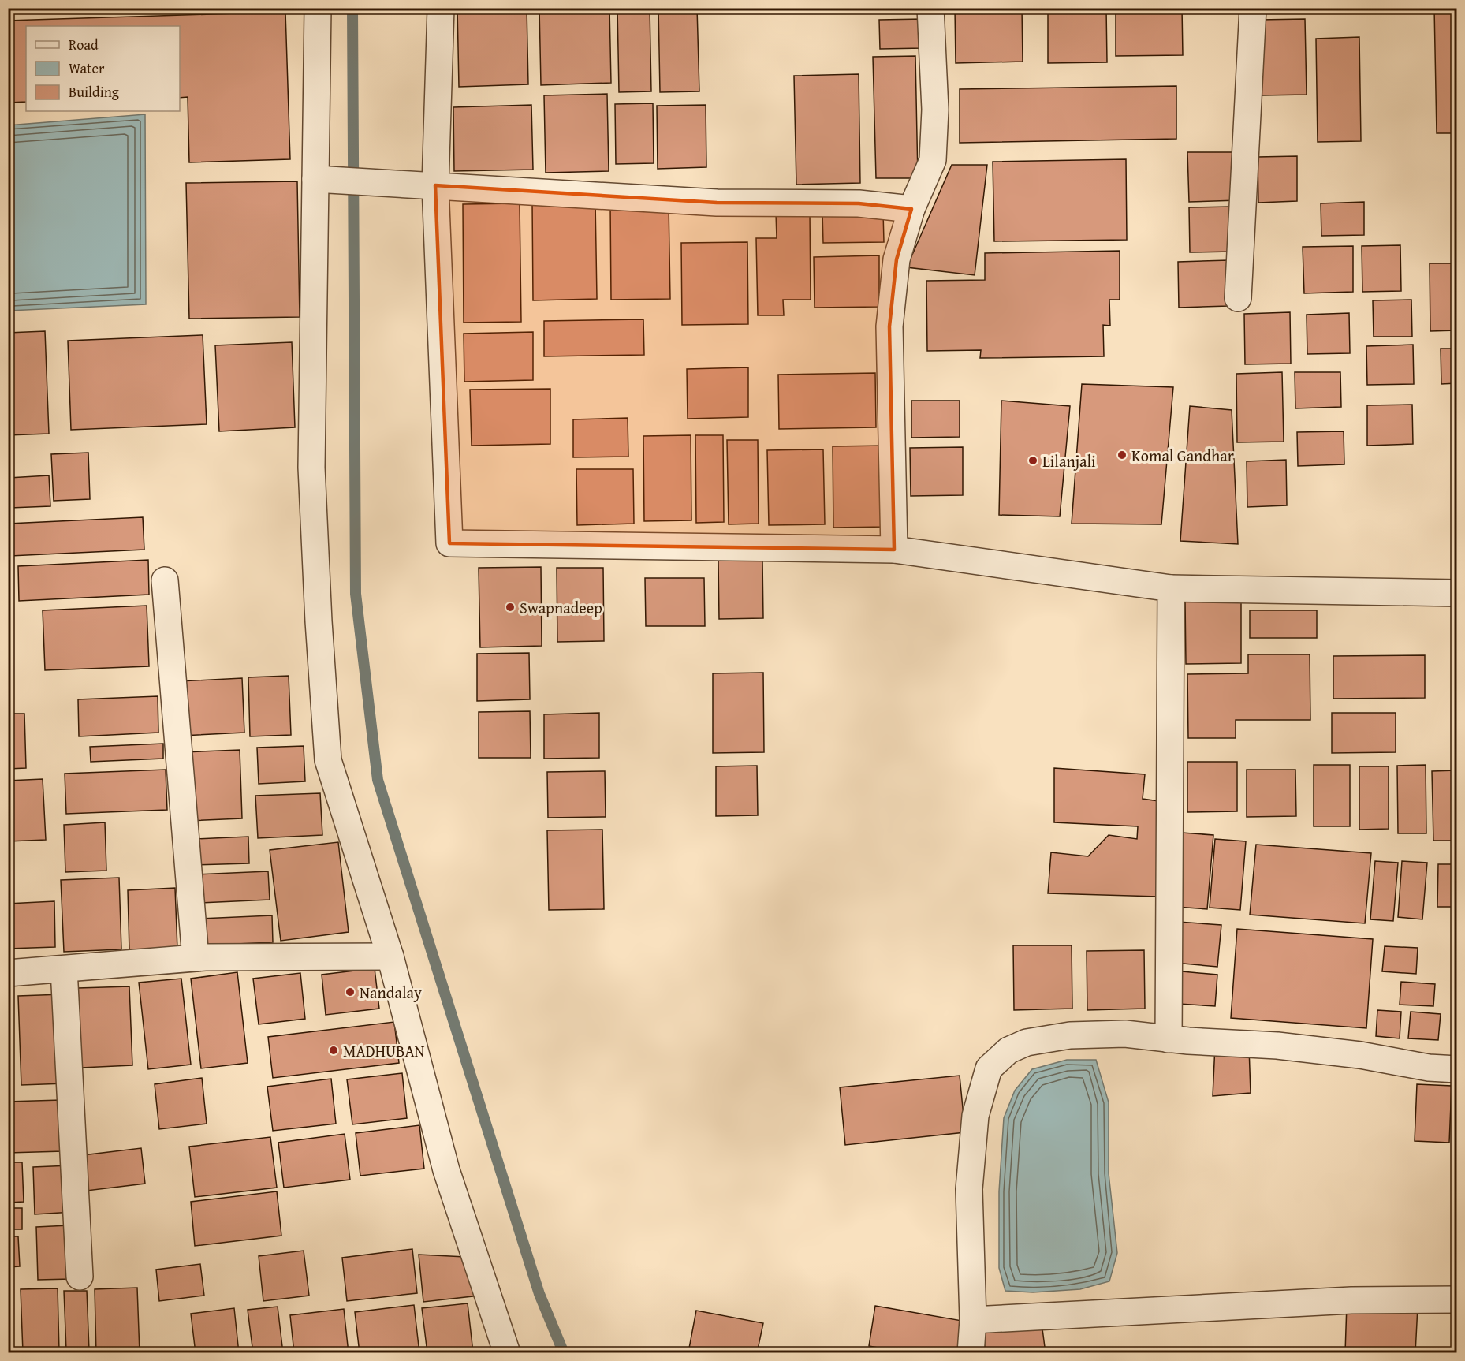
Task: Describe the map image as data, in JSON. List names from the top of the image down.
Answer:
{
  "places": [
    "Komal Gandhar",
    "Lilanjali",
    "Swapnadeep",
    "Nandalay",
    "MADHUBAN"
  ],
  "legend": ["Road", "Water", "Building"]
}
